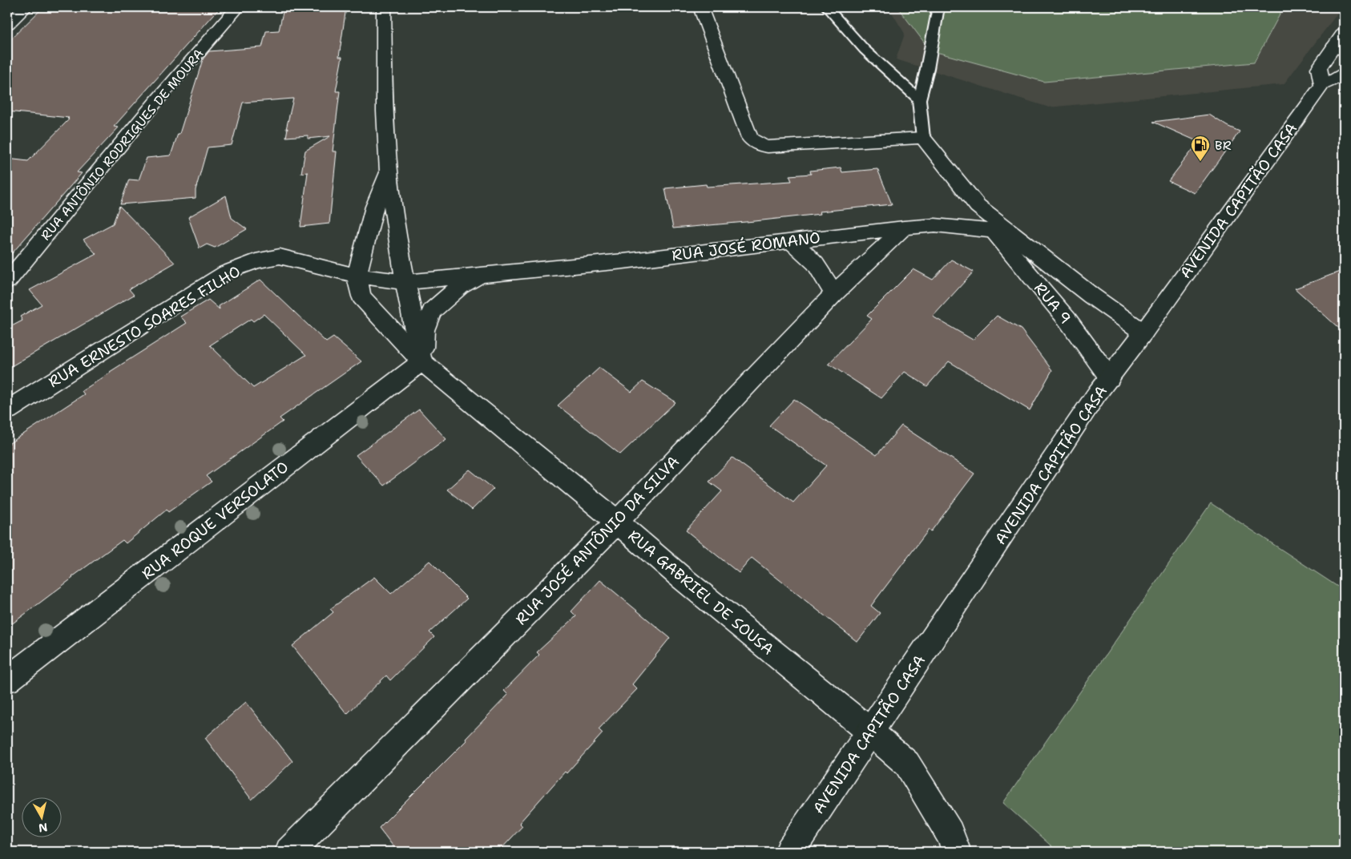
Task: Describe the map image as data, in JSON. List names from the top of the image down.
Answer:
{
  "streets": {
    "street": [
      "RUA ANTÔNIO RODRIGUES DE MOURA",
      "AVENIDA CAPITÃO CASA",
      "RUA JOSÉ ROMANO",
      "RUA 9",
      "RUA ERNESTO SOARES FILHO",
      "RUA ROQUE VERSOLATO",
      "RUA JOSÉ ANTÔNIO DA SILVA",
      "RUA GABRIEL DE SOUSA"
    ]
  },
  "crossings": [
    ["AVENIDA CAPITÃO CASA", "RUA 9"],
    ["AVENIDA CAPITÃO CASA", "RUA GABRIEL DE SOUSA"],
    ["RUA JOSÉ ROMANO", "RUA 9"],
    ["RUA JOSÉ ROMANO", "RUA ERNESTO SOARES FILHO"],
    ["RUA JOSÉ ROMANO", "RUA ROQUE VERSOLATO"],
    ["RUA JOSÉ ROMANO", "RUA JOSÉ ANTÔNIO DA SILVA"],
    ["RUA JOSÉ ROMANO", "RUA GABRIEL DE SOUSA"],
    ["RUA ERNESTO SOARES FILHO", "RUA GABRIEL DE SOUSA"],
    ["RUA ROQUE VERSOLATO", "RUA GABRIEL DE SOUSA"],
    ["RUA JOSÉ ANTÔNIO DA SILVA", "RUA GABRIEL DE SOUSA"]
  ],
  "places": {
    "fuel station": ["BR"]
  },
  "north": "bottom"
}
